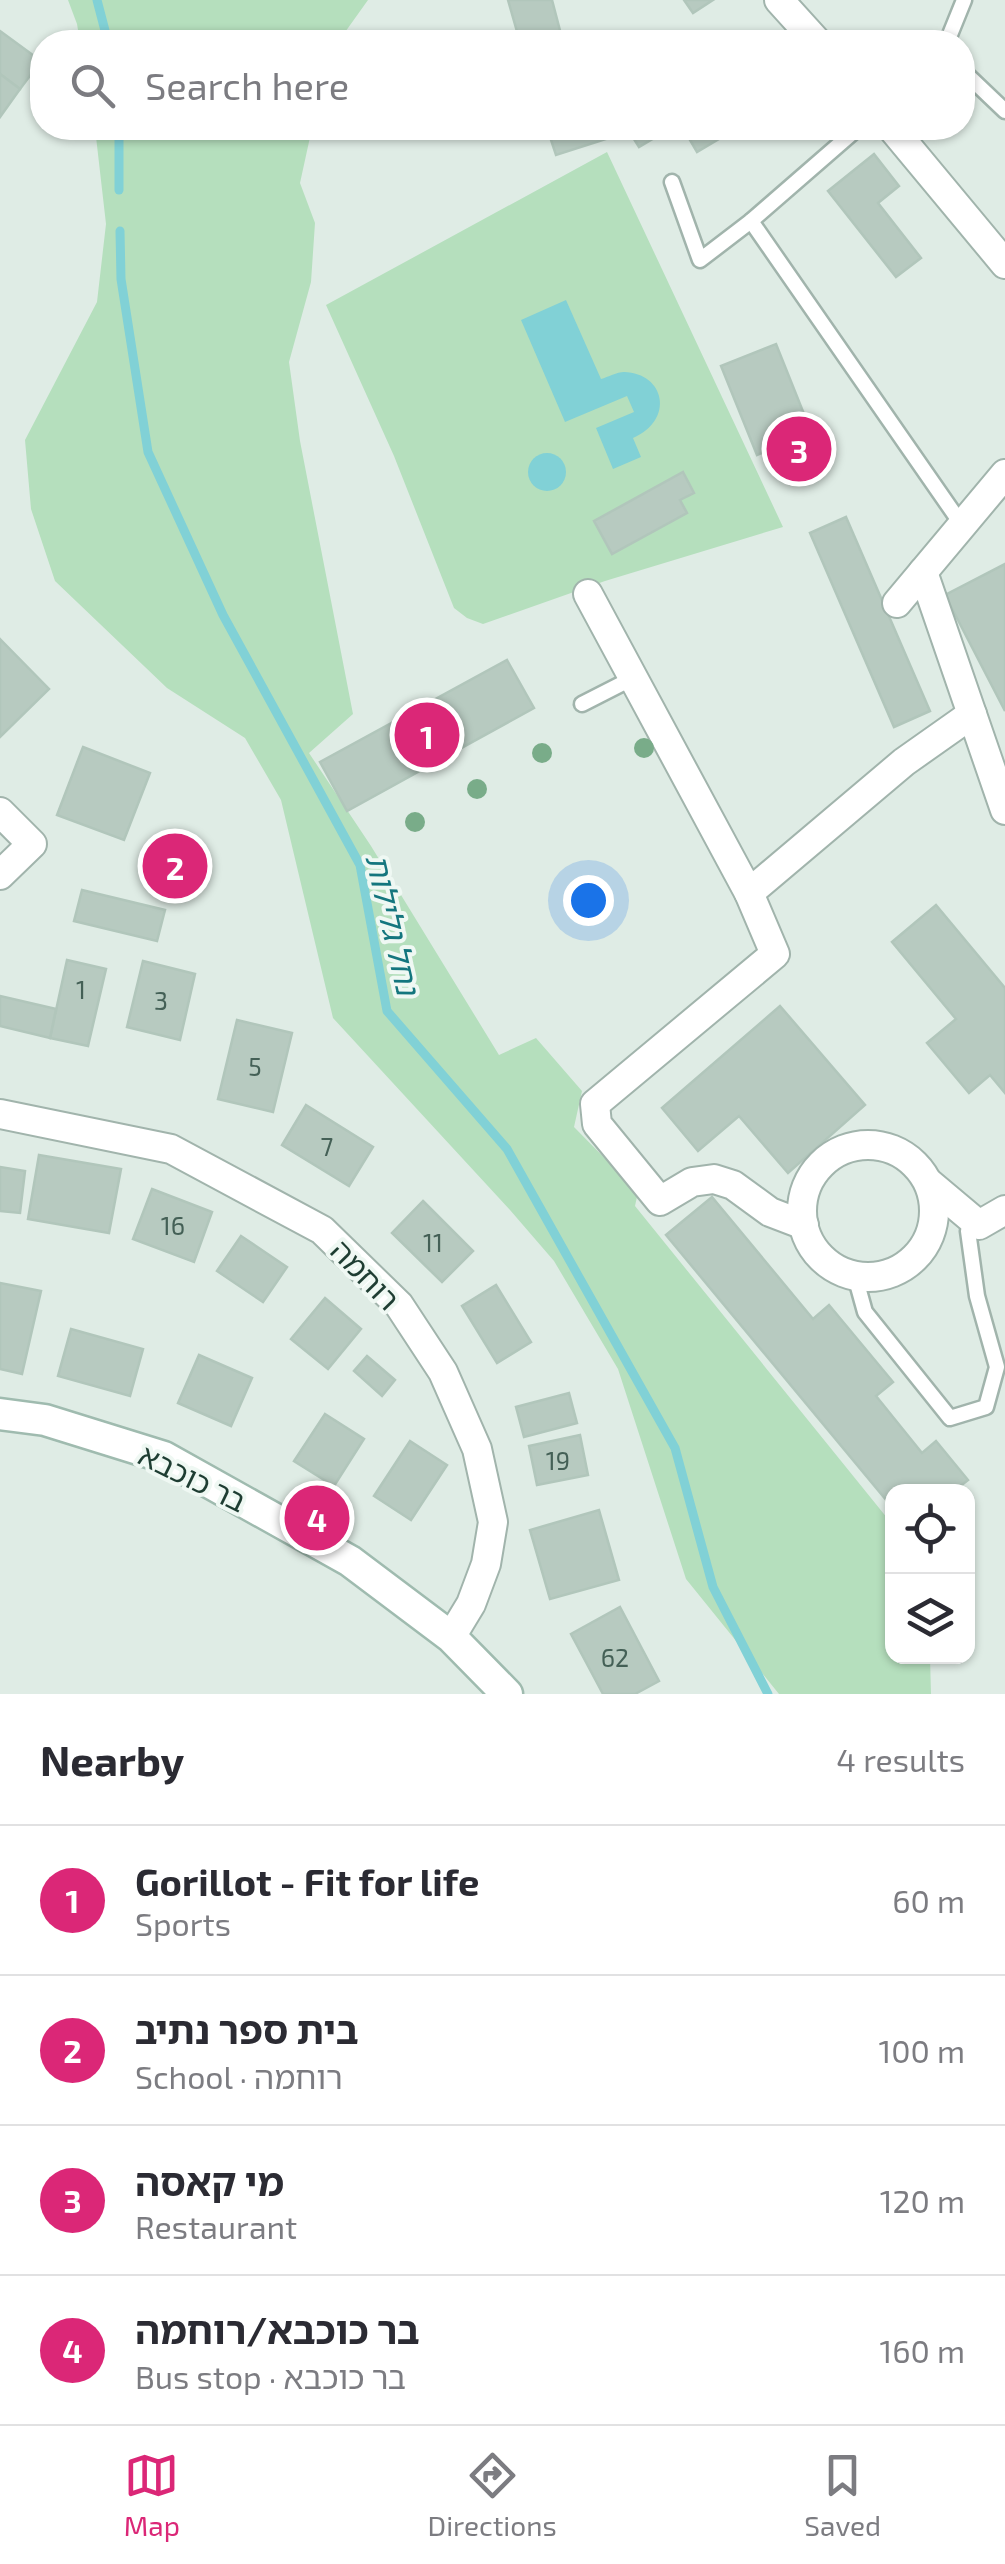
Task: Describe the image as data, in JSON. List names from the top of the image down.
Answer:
{
  "streets": {
    "street": ["רוחמה", "בר כוכבא"]
  },
  "crossings": [
    ["רוחמה", "בר כוכבא"]
  ],
  "water": ["נחל גלילות"],
  "house_numbers": [
    "1",
    "3",
    "5",
    "7",
    "16",
    "11",
    "19",
    "62"
  ],
  "page": {
    "search": "Search here",
    "pins": [
      "3",
      "1",
      "2",
      "4"
    ],
    "heading": ["Nearby", "4 results"],
    "list": [
      {
        "mark": "1",
        "name": "Gorillot - Fit for life",
        "note": "Sports",
        "value": "60 m"
      },
      {
        "mark": "2",
        "name": "בית ספר נתיב",
        "note": "School · רוחמה",
        "value": "100 m"
      },
      {
        "mark": "3",
        "name": "מי קאסה",
        "note": "Restaurant",
        "value": "120 m"
      },
      {
        "mark": "4",
        "name": "בר כוכבא/רוחמה",
        "note": "Bus stop · בר כוכבא",
        "value": "160 m"
      }
    ],
    "nav": ["Map", "Directions", "Saved"]
  }
}
